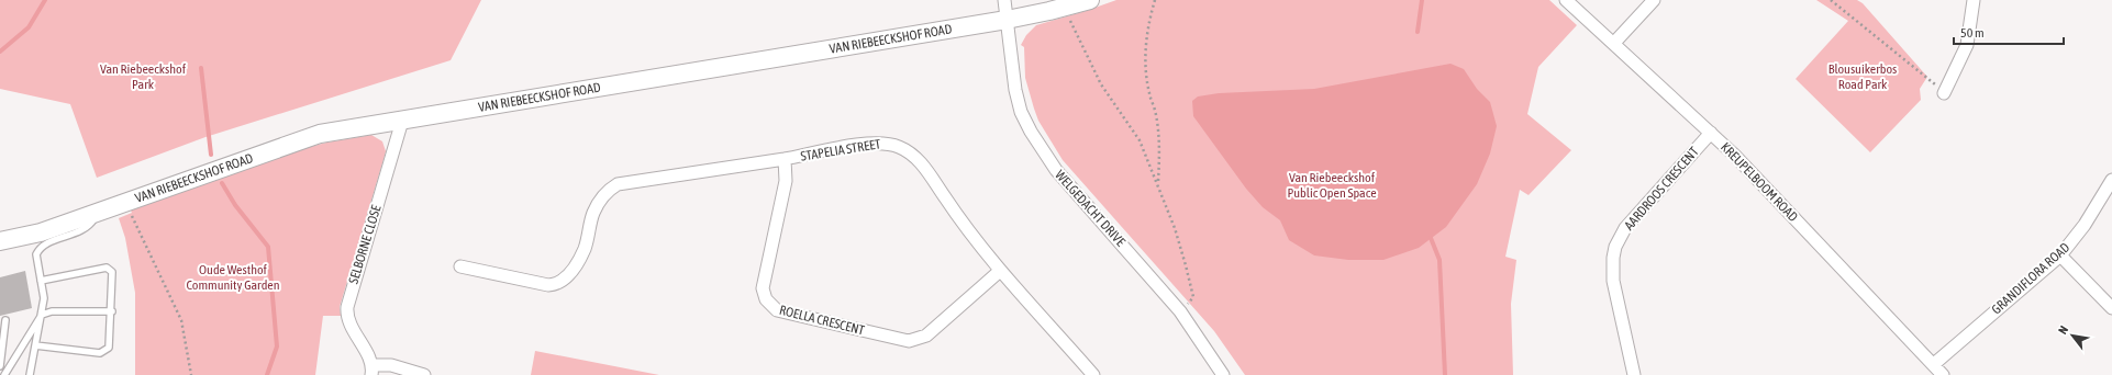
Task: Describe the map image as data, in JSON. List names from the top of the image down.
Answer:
{
  "streets": {
    "street": [
      "VAN RIEBEECKSHOF ROAD",
      "STAPELIA STREET",
      "KREUPELBOOM ROAD",
      "AARDROOS CRESCENT",
      "WELGEDACHT DRIVE",
      "SELBORNE CLOSE",
      "GRANDIFLORA ROAD",
      "ROELLA CRESCENT"
    ]
  },
  "crossings": [
    ["VAN RIEBEECKSHOF ROAD", "WELGEDACHT DRIVE"],
    ["VAN RIEBEECKSHOF ROAD", "SELBORNE CLOSE"],
    ["STAPELIA STREET", "ROELLA CRESCENT"],
    ["KREUPELBOOM ROAD", "AARDROOS CRESCENT"],
    ["KREUPELBOOM ROAD", "GRANDIFLORA ROAD"]
  ],
  "parks": [
    "Van Riebeeckshof Park",
    "Blousuikerbos Road Park",
    "Van Riebeeckshof Public Open Space",
    "Oude Westhof Community Garden"
  ],
  "scale_bar": "50 m",
  "north": "top left"
}
